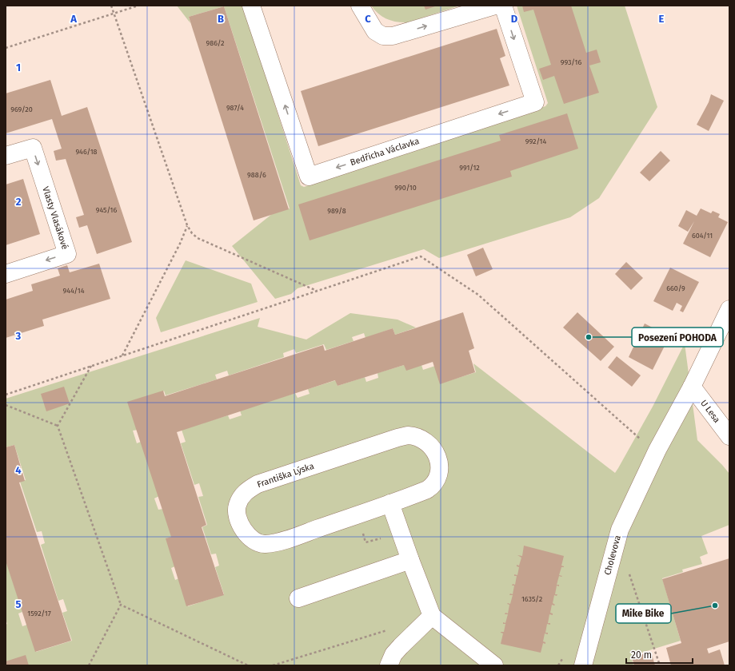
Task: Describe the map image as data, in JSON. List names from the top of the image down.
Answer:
{
  "streets": {
    "street": [
      "Bedřicha Václavka",
      "Vlasty Vlasákové",
      "U Lesa",
      "Františka Lýska",
      "Cholevova"
    ]
  },
  "crossings": [
    ["U Lesa", "Cholevova"]
  ],
  "places": ["Posezení POHODA", "Mike Bike"],
  "house_numbers": [
    "986/2",
    "993/16",
    "987/4",
    "969/20",
    "992/14",
    "946/18",
    "991/12",
    "988/6",
    "990/10",
    "945/16",
    "989/8",
    "604/11",
    "660/9",
    "944/14",
    "1635/2",
    "1592/17"
  ],
  "scale_bar": "20 m",
  "grid": {
    "columns": [
      "A",
      "B",
      "C",
      "D",
      "E"
    ],
    "rows": [
      "1",
      "2",
      "3",
      "4",
      "5"
    ]
  }
}
